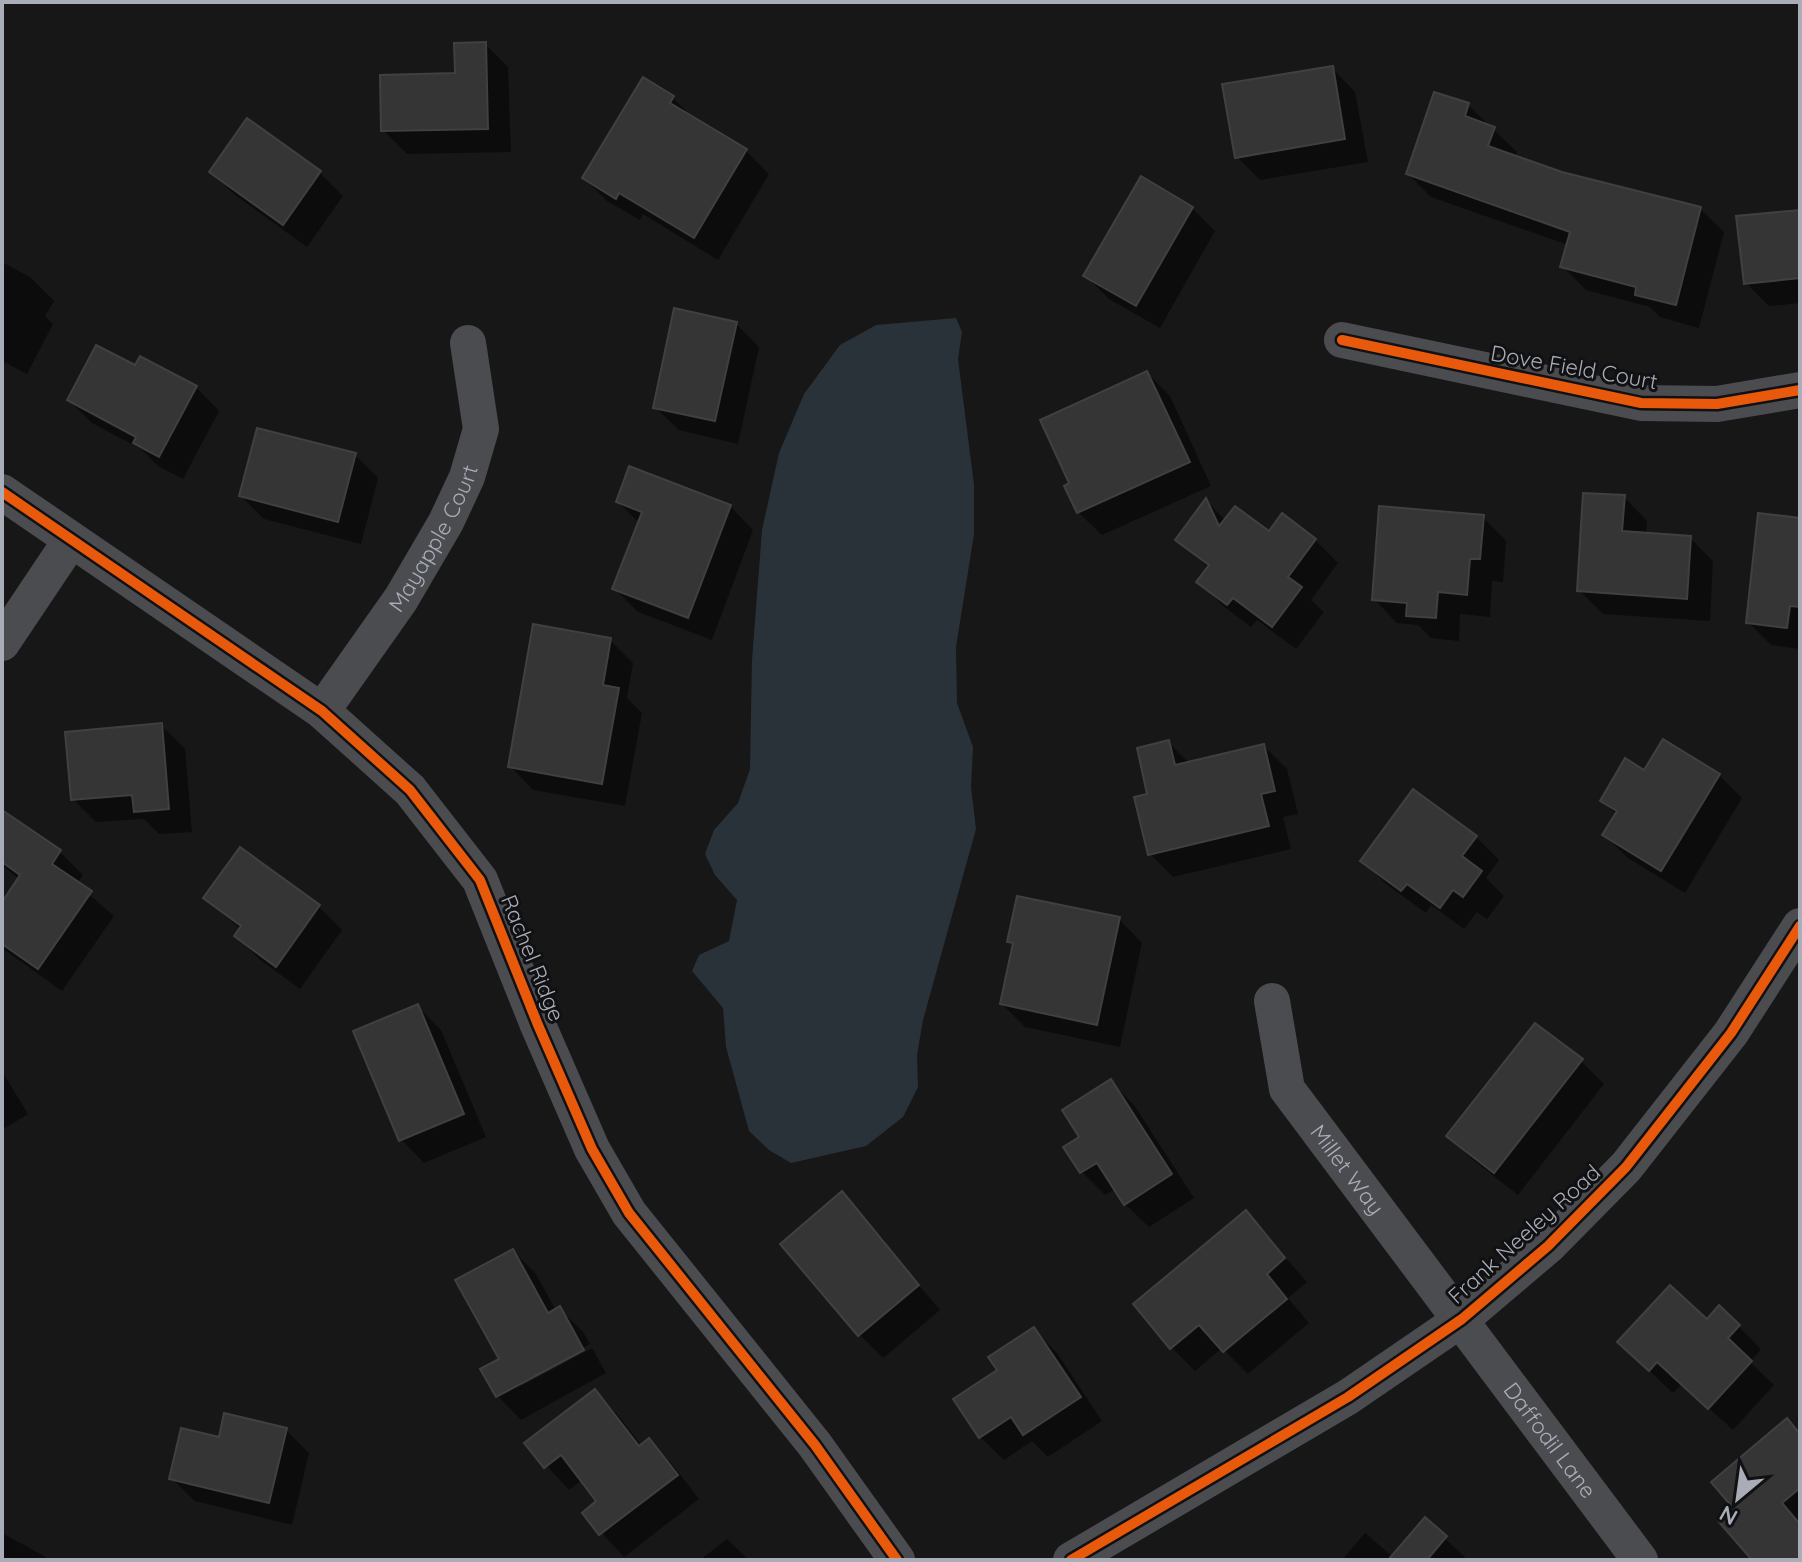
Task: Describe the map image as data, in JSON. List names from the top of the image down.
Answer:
{
  "streets": {
    "street": [
      "Dove Field Court",
      "Mayapple Court",
      "Rachel Ridge",
      "Millet Way",
      "Frank Neeley Road",
      "Daffodil Lane"
    ]
  },
  "crossings": [
    ["Mayapple Court", "Rachel Ridge"],
    ["Millet Way", "Frank Neeley Road"],
    ["Millet Way", "Daffodil Lane"],
    ["Frank Neeley Road", "Daffodil Lane"]
  ],
  "north": "bottom left"
}
